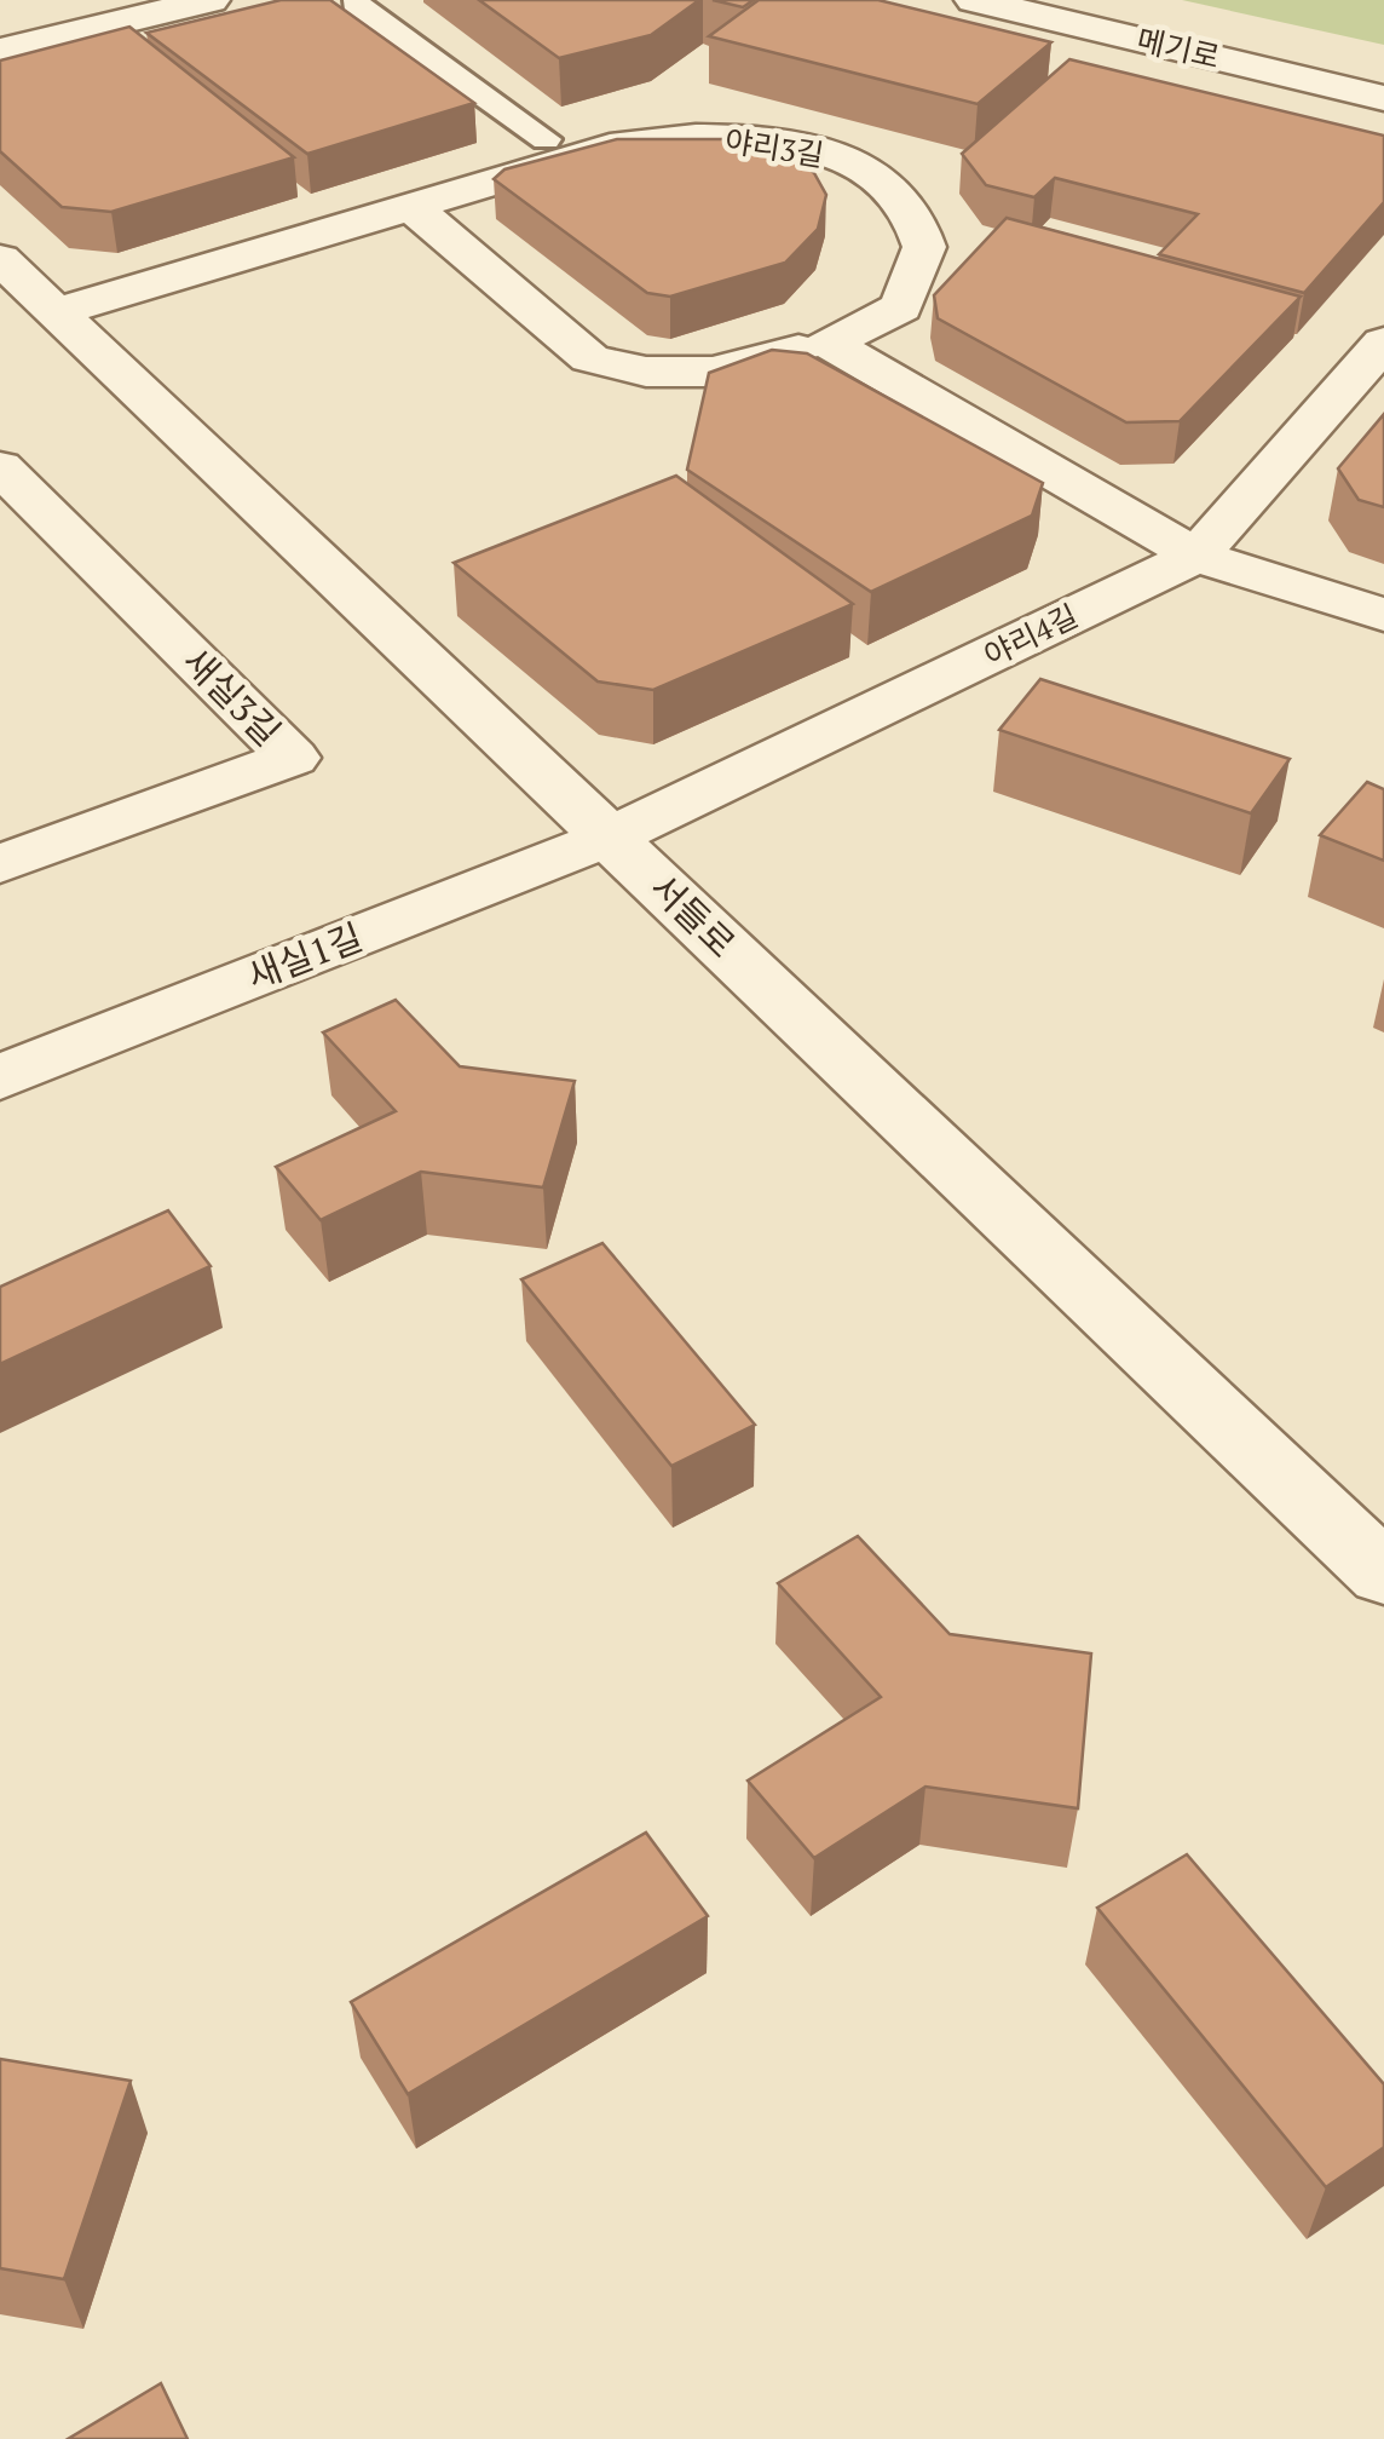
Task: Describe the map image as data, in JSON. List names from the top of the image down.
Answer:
{
  "streets": {
    "street": [
      "메기로",
      "야리3길",
      "야리4길",
      "새실3길",
      "서들로",
      "새실1길"
    ]
  },
  "crossings": [
    ["야리3길", "서들로"],
    ["야리4길", "서들로"],
    ["야리4길", "새실1길"],
    ["서들로", "새실1길"]
  ]
}
